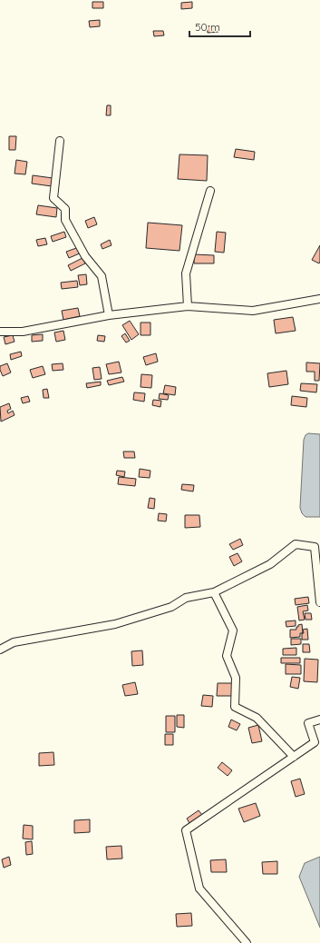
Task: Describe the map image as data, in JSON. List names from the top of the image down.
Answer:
{
  "scale_bar": "50 m"
}
